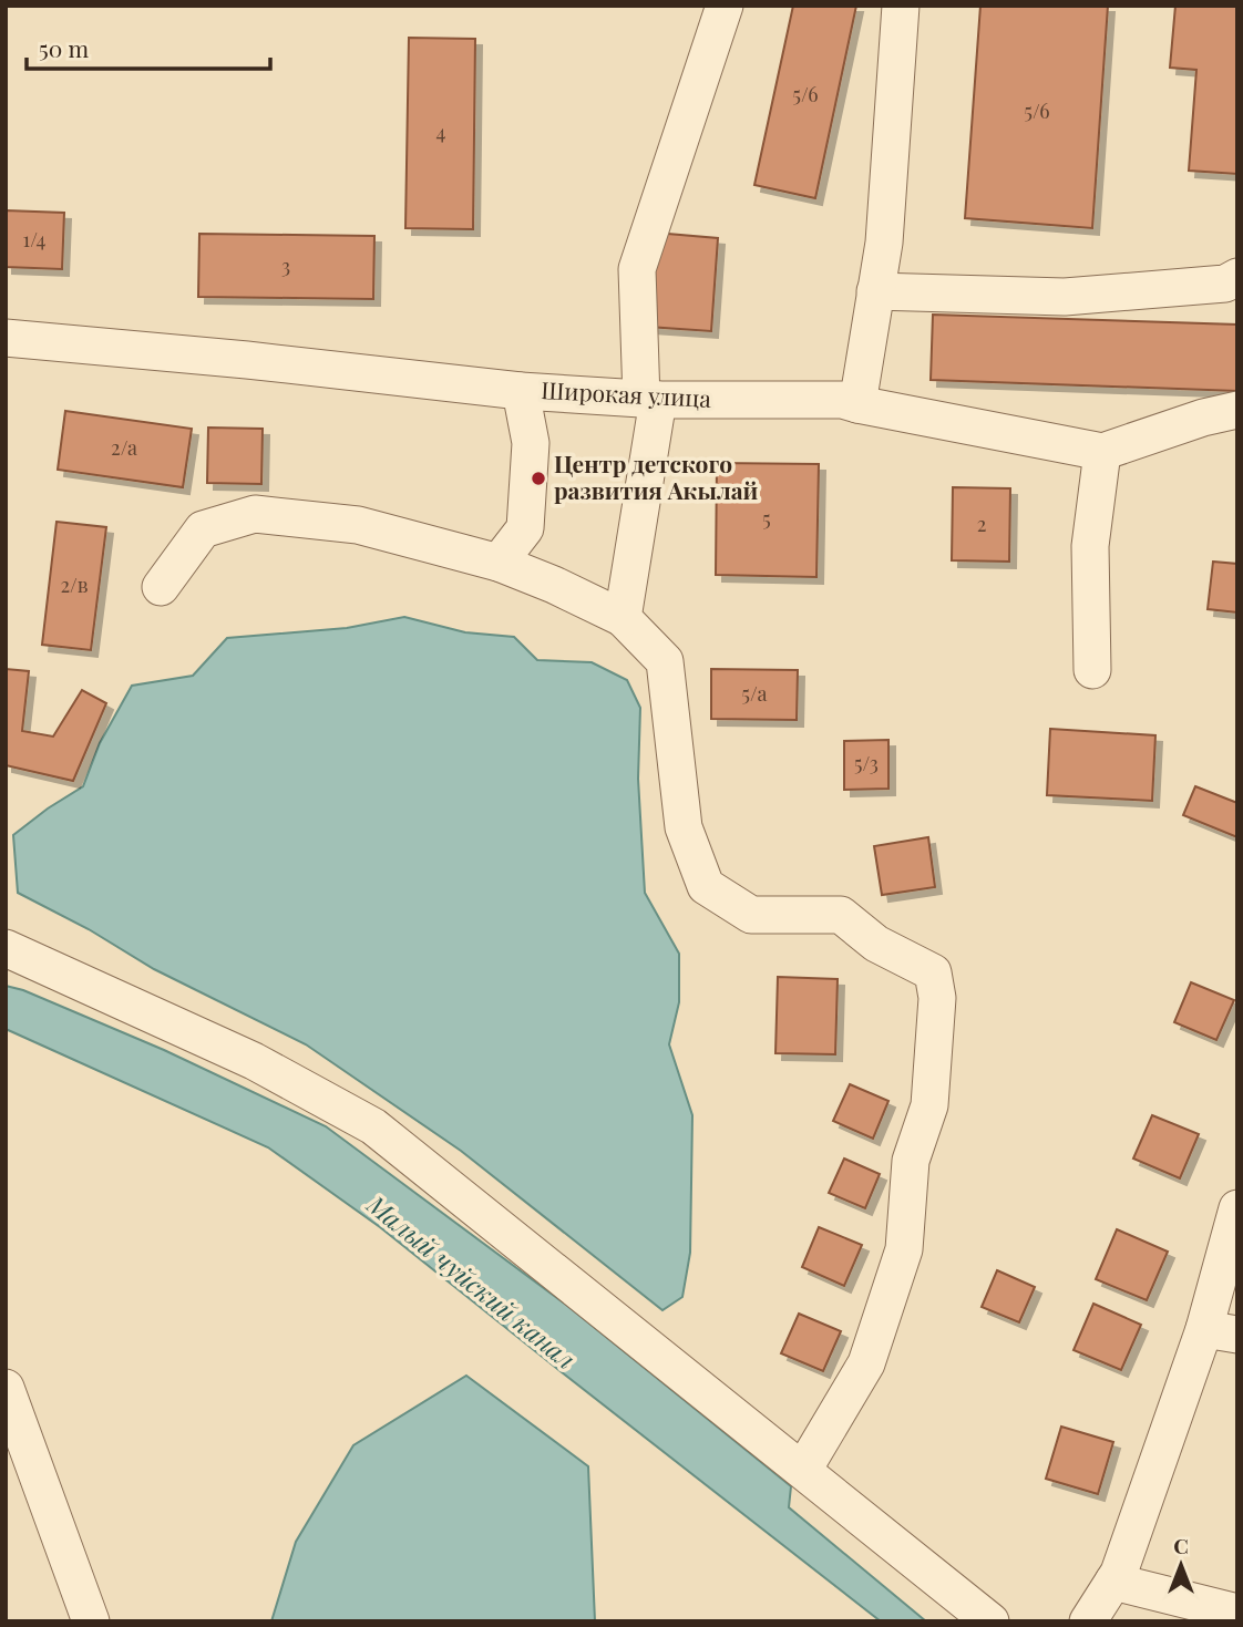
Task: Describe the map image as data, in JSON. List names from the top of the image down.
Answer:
{
  "streets": {
    "street": ["Широкая улица"]
  },
  "water": ["Малый чуйский канал"],
  "places": ["Центр детского развития Акылай"],
  "house_numbers": [
    "5/6",
    "5/6",
    "4",
    "1/4",
    "3",
    "2/а",
    "5",
    "2",
    "2/в",
    "5/а",
    "5/3"
  ],
  "scale_bar": "50 m",
  "north": "top"
}
